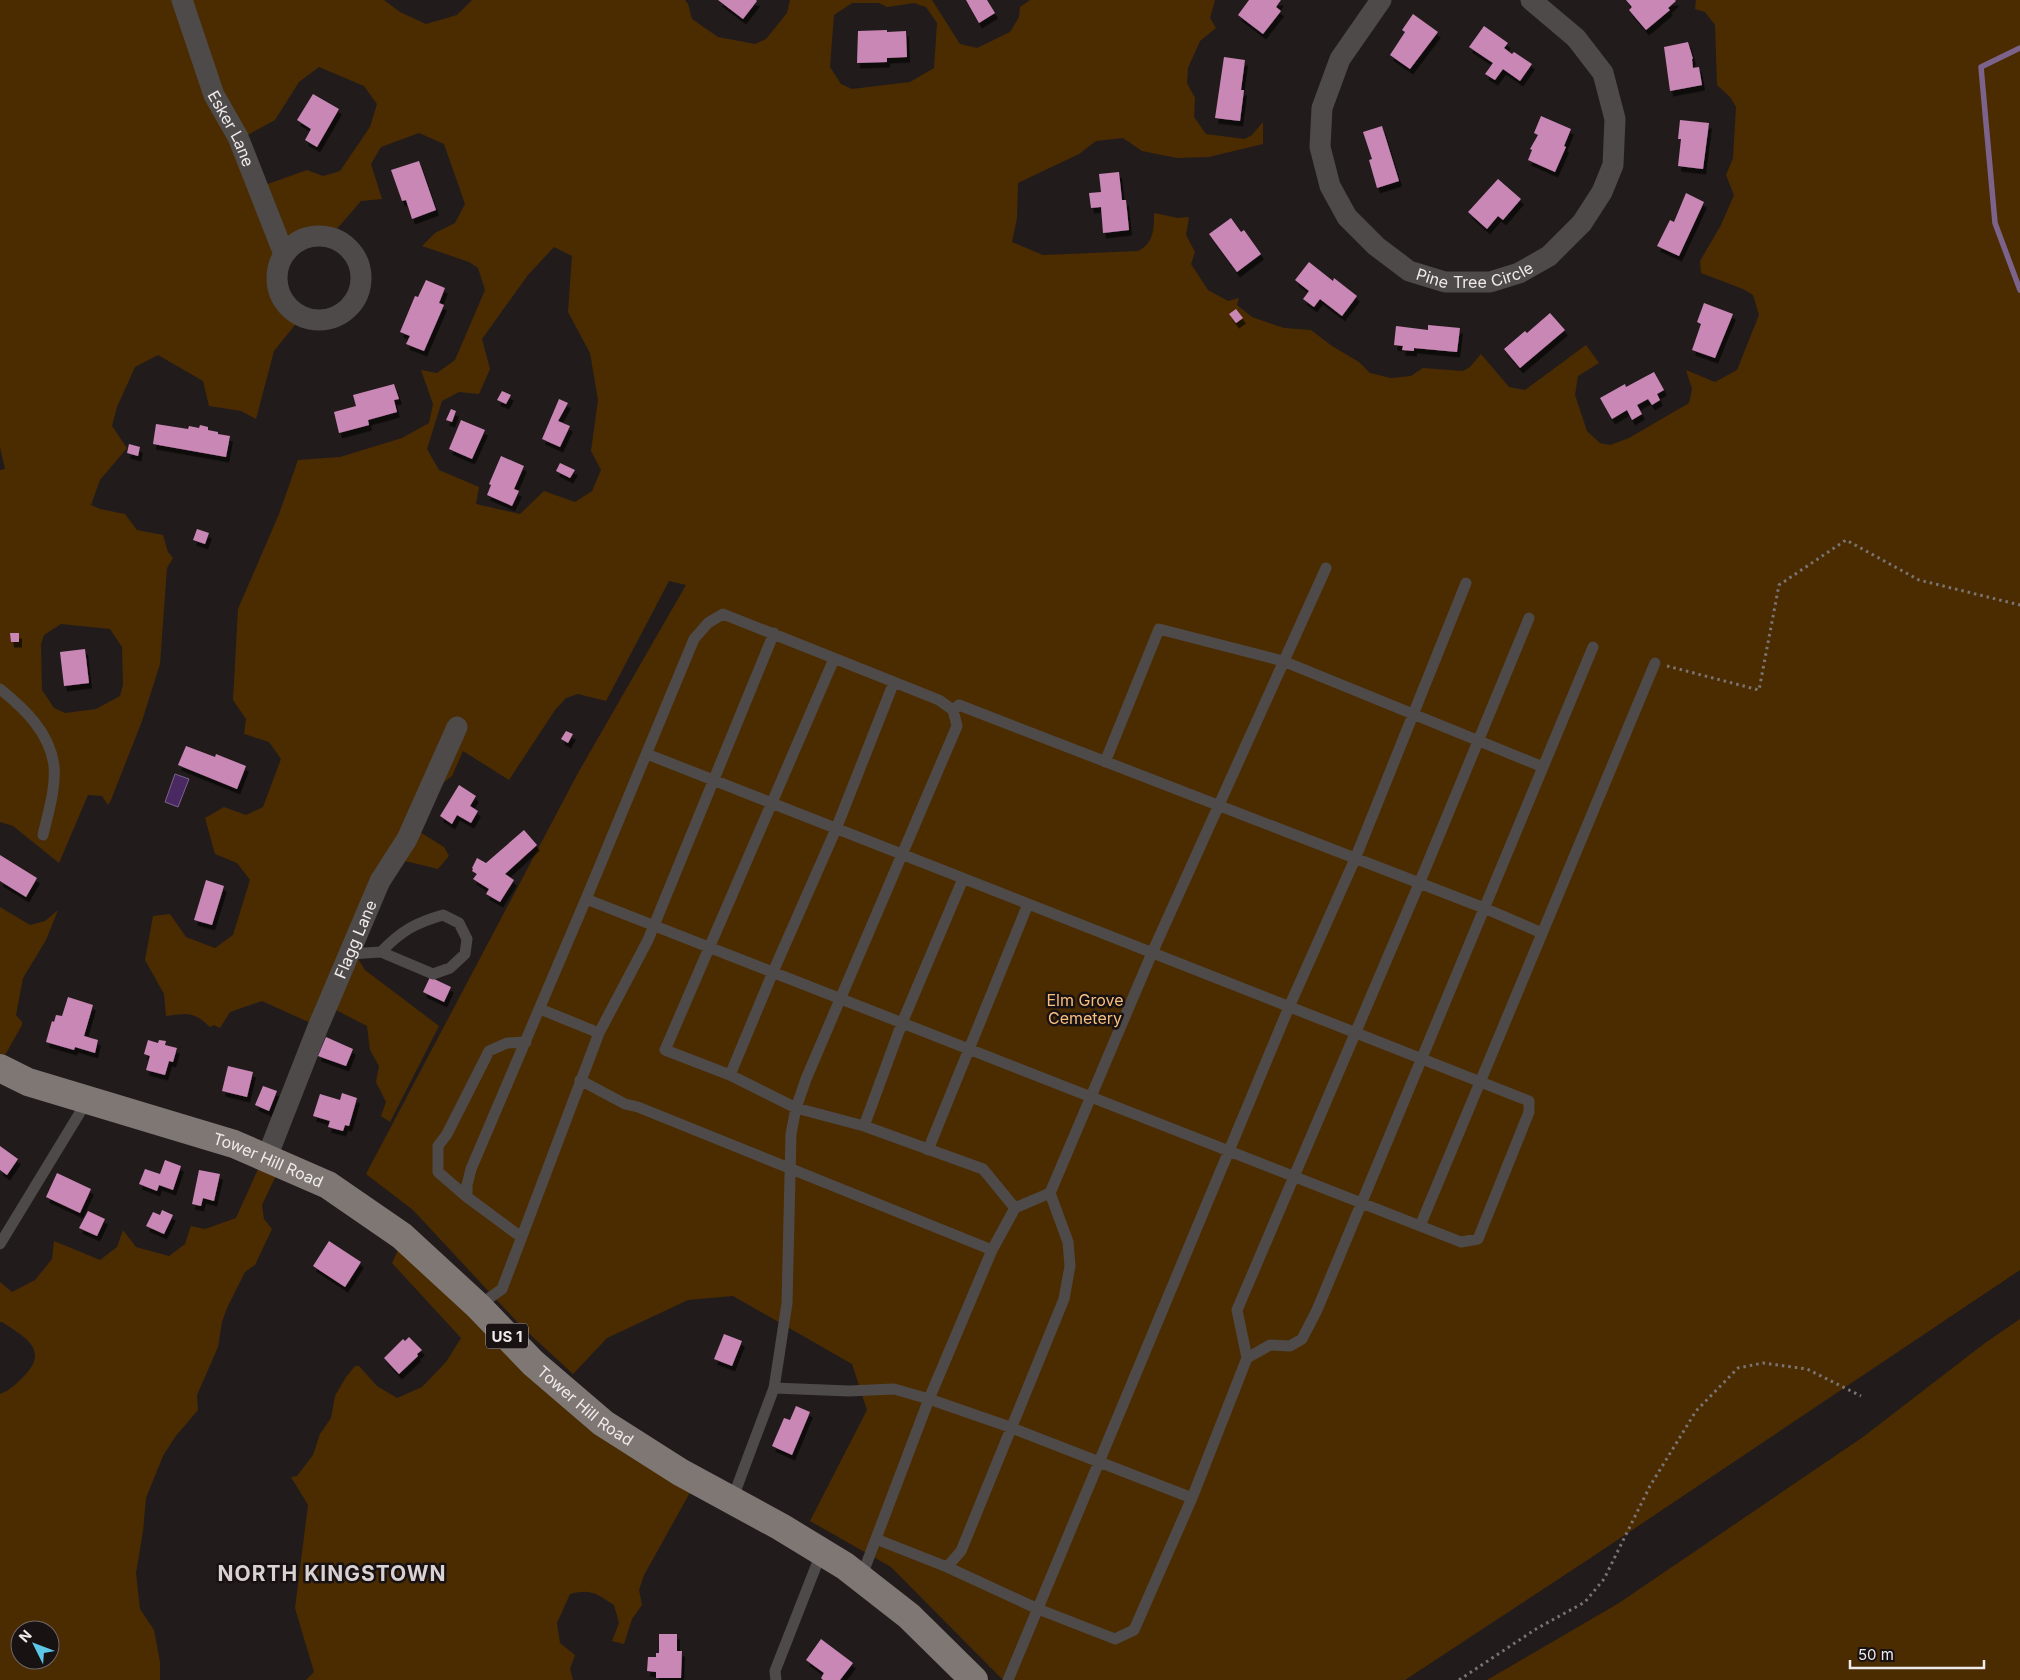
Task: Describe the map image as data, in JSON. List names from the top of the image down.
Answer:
{
  "streets": {
    "main road": ["Tower Hill Road", "US 1"],
    "street": ["Esker Lane", "Pine Tree Circle", "Flagg Lane"]
  },
  "crossings": [
    ["Flagg Lane", "Tower Hill Road"]
  ],
  "districts": ["NORTH KINGSTOWN"],
  "parks": ["Elm Grove Cemetery"],
  "scale_bar": "50 m",
  "north": "top left"
}
